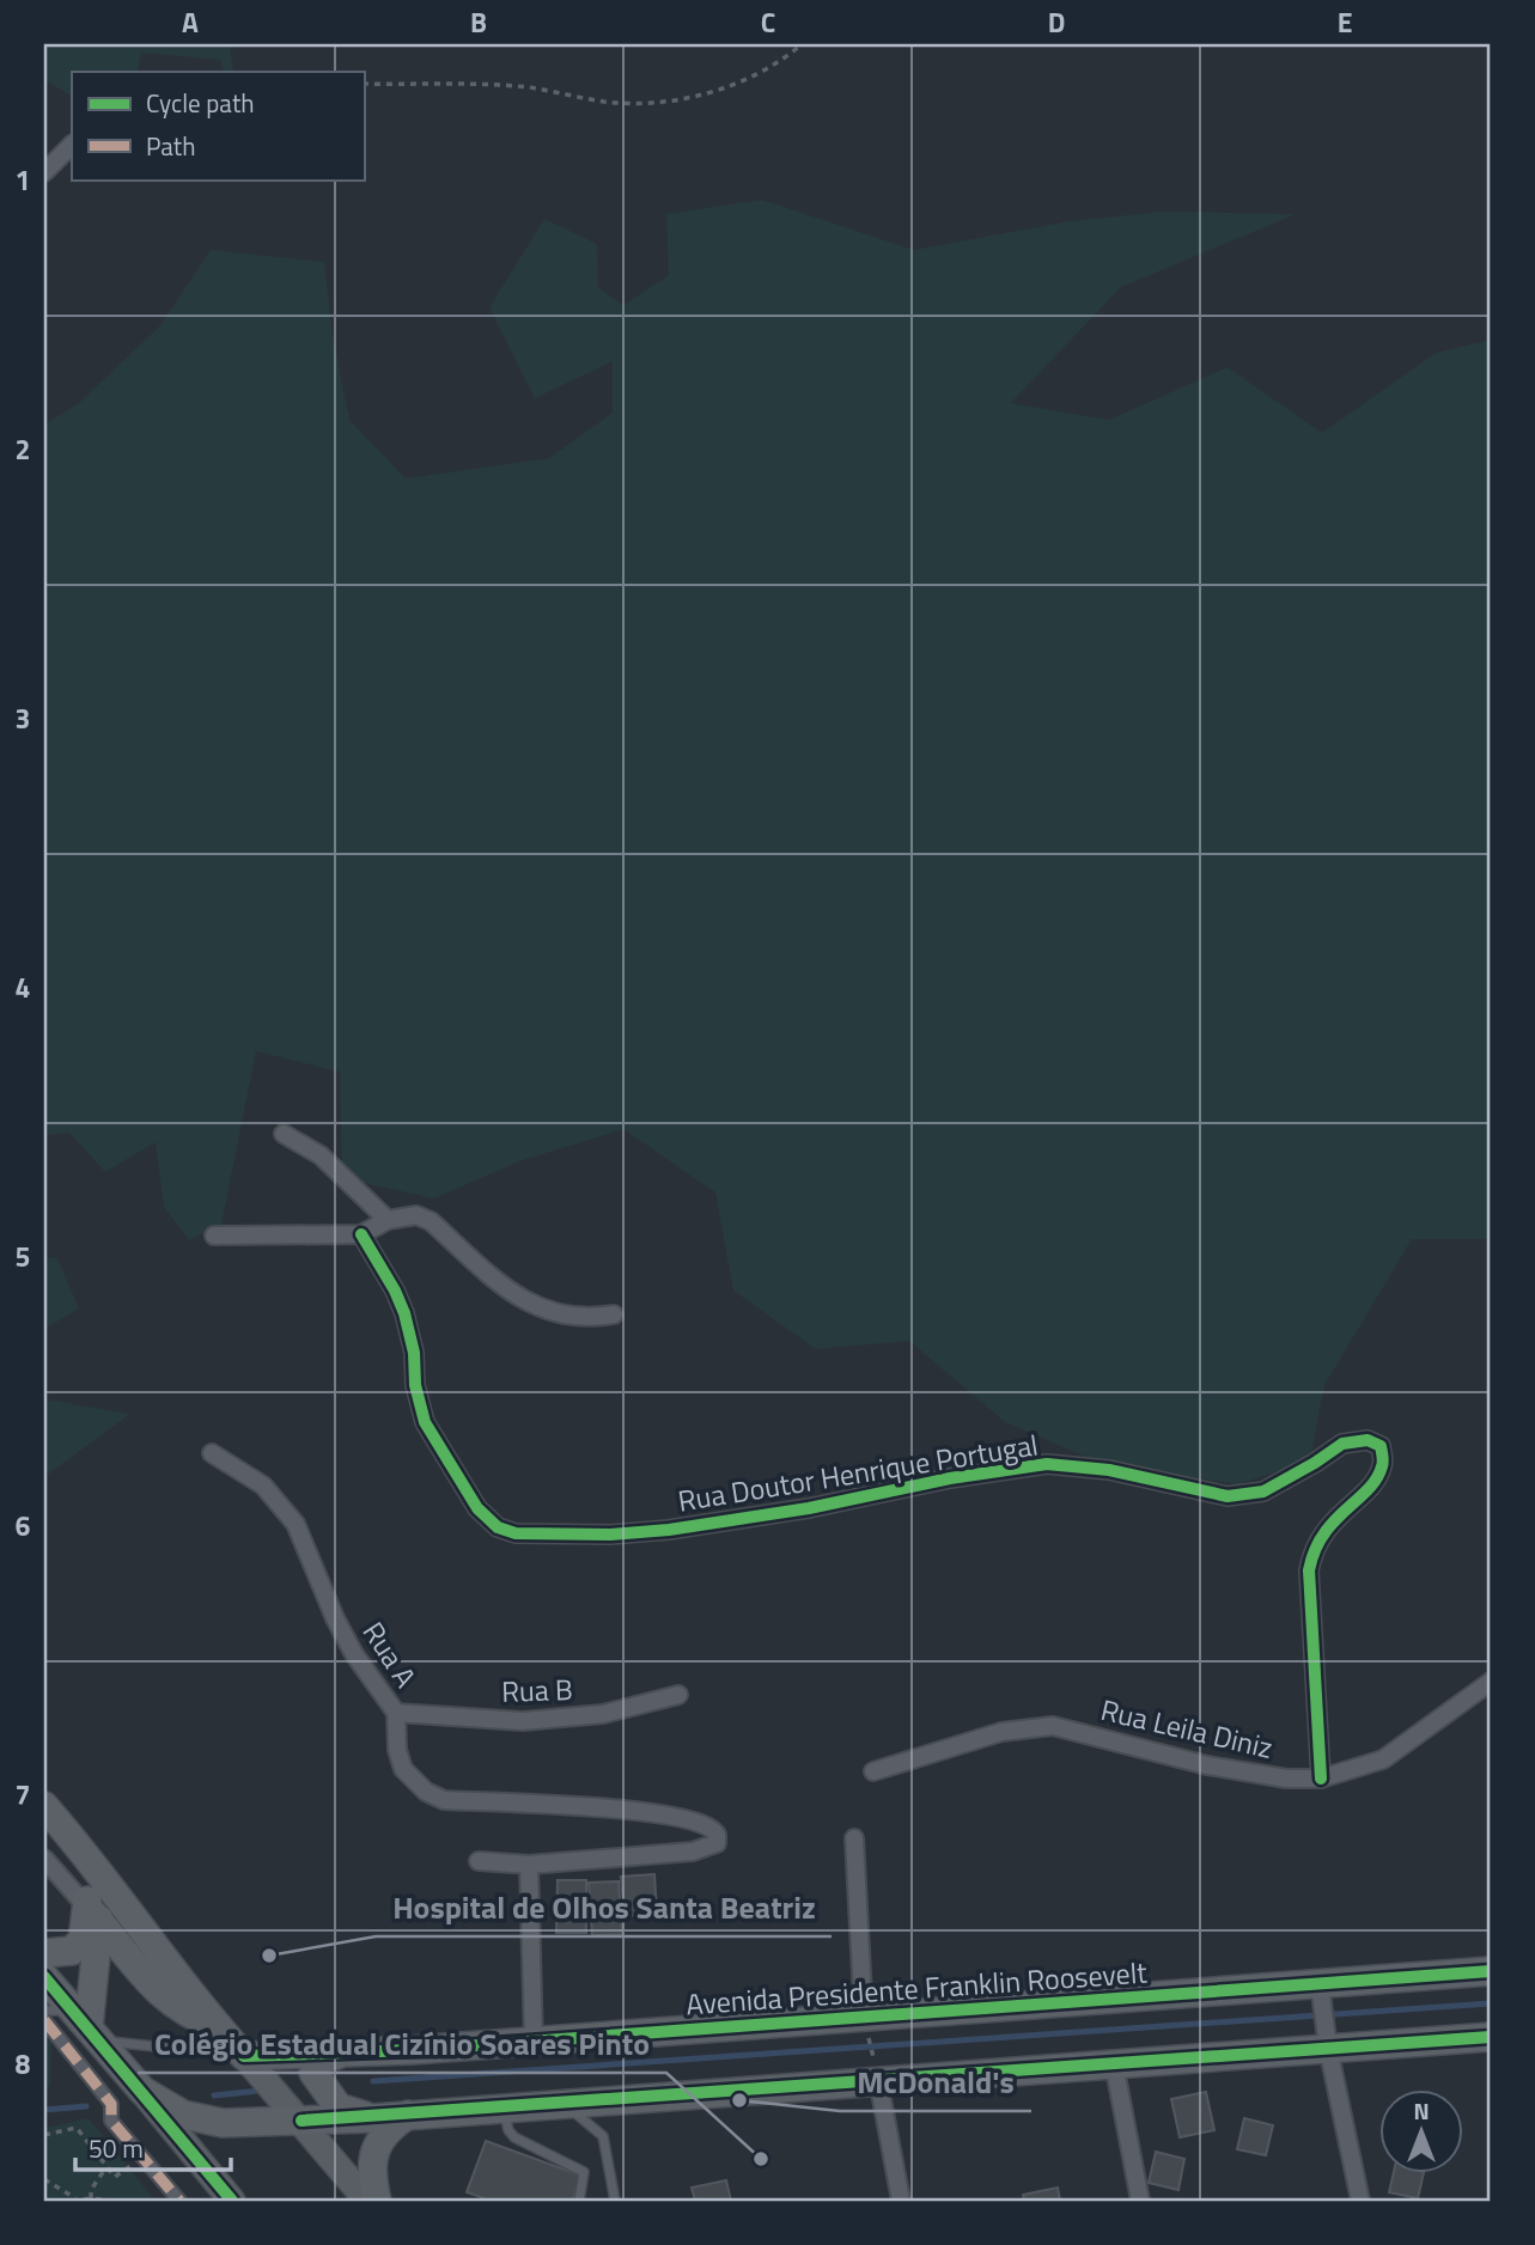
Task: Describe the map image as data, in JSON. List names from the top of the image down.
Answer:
{
  "streets": {
    "main road": ["Avenida Presidente Franklin Roosevelt"],
    "street": [
      "Rua Doutor Henrique Portugal",
      "Rua A",
      "Rua B",
      "Rua Leila Diniz"
    ]
  },
  "crossings": [
    ["Rua Doutor Henrique Portugal", "Rua Leila Diniz"],
    ["Rua A", "Rua B"]
  ],
  "places": ["Hospital de Olhos Santa Beatriz", "McDonald's", "Colégio Estadual Cizínio Soares Pinto"],
  "legend": ["Cycle path", "Path"],
  "scale_bar": "50 m",
  "north": "top",
  "grid": {
    "columns": [
      "A",
      "B",
      "C",
      "D",
      "E"
    ],
    "rows": [
      "1",
      "2",
      "3",
      "4",
      "5",
      "6",
      "7",
      "8"
    ]
  }
}
